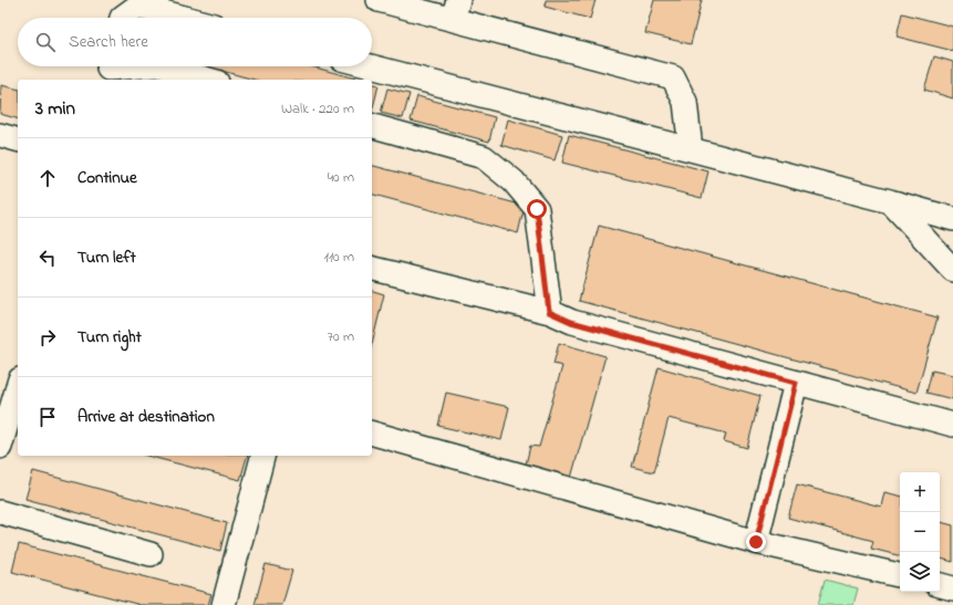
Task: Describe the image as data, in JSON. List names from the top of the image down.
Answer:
{
  "page": {
    "search": "Search here",
    "heading": ["3 min", "Walk · 220 m"],
    "list": [
      ["Continue", "40 m"],
      ["Turn left", "110 m"],
      ["Turn right", "70 m"],
      "Arrive at destination"
    ],
    "map_buttons": ["+", "−"]
  }
}
